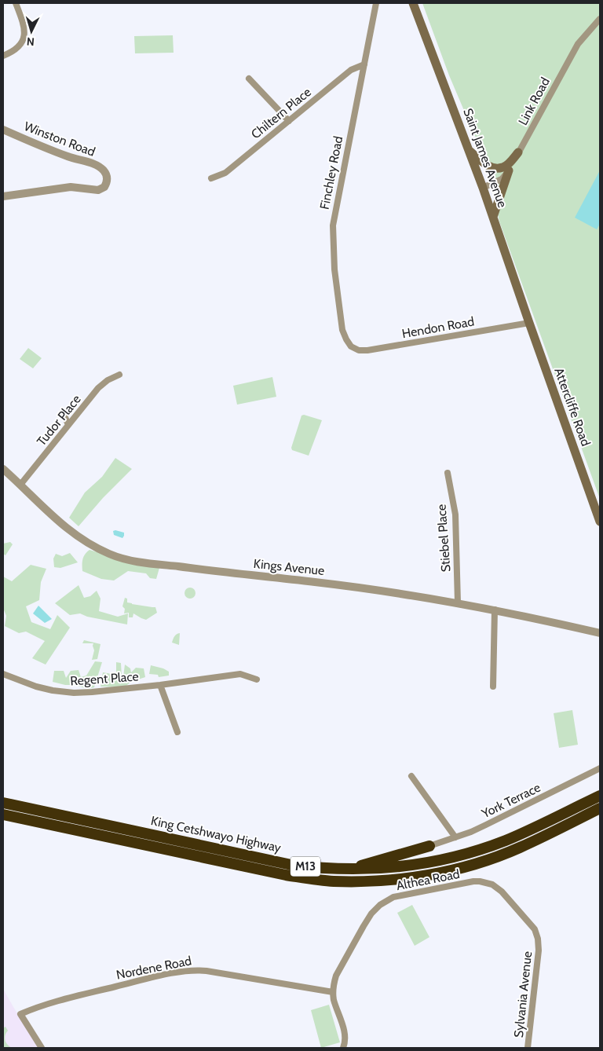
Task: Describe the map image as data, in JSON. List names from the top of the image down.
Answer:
{
  "streets": {
    "highway": ["King Cetshwayo Highway", "M13"],
    "main road": ["Saint James Avenue", "Attercliffe Road"],
    "street": [
      "Link Road",
      "Chiltern Place",
      "Winston Road",
      "Finchley Road",
      "Hendon Road",
      "Tudor Place",
      "Stiebel Place",
      "Kings Avenue",
      "Regent Place",
      "York Terrace",
      "Althea Road",
      "Nordene Road",
      "Sylvania Avenue"
    ]
  },
  "crossings": [
    ["Link Road", "Saint James Avenue"],
    ["Chiltern Place", "Finchley Road"],
    ["Saint James Avenue", "Hendon Road"],
    ["Saint James Avenue", "Attercliffe Road"],
    ["Finchley Road", "Hendon Road"],
    ["Hendon Road", "Attercliffe Road"],
    ["Tudor Place", "Kings Avenue"],
    ["Stiebel Place", "Kings Avenue"],
    ["Althea Road", "Nordene Road"],
    ["Althea Road", "Sylvania Avenue"]
  ],
  "north": "bottom"
}
